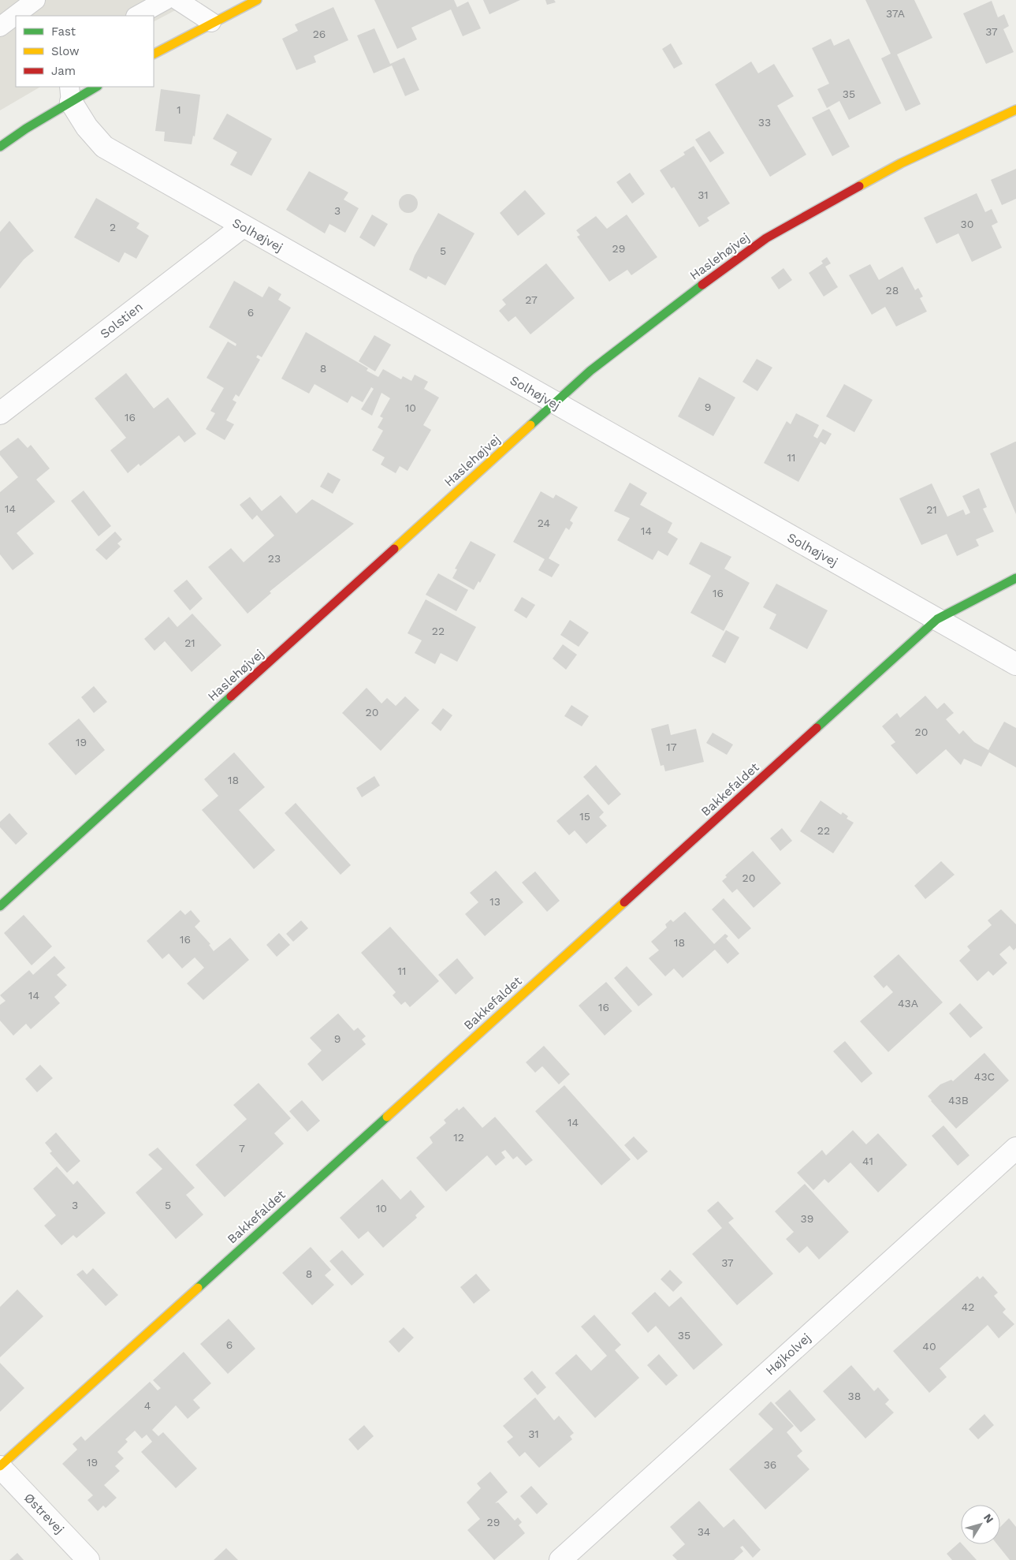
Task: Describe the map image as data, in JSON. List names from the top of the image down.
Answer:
{
  "streets": {
    "street": [
      "Solhøjvej",
      "Haslehøjvej",
      "Solstien",
      "Bakkefaldet",
      "Højkolvej",
      "Østrevej"
    ]
  },
  "crossings": [
    ["Solhøjvej", "Haslehøjvej"],
    ["Solhøjvej", "Solstien"],
    ["Solhøjvej", "Bakkefaldet"],
    ["Bakkefaldet", "Østrevej"]
  ],
  "house_numbers": [
    "37A",
    "37",
    "26",
    "35",
    "1",
    "33",
    "31",
    "3",
    "30",
    "2",
    "29",
    "5",
    "28",
    "27",
    "6",
    "8",
    "9",
    "10",
    "16",
    "11",
    "14",
    "21",
    "24",
    "14",
    "23",
    "16",
    "22",
    "21",
    "20",
    "20",
    "19",
    "17",
    "18",
    "15",
    "22",
    "20",
    "13",
    "16",
    "18",
    "11",
    "14",
    "43A",
    "16",
    "9",
    "43C",
    "43B",
    "14",
    "12",
    "7",
    "41",
    "3",
    "5",
    "10",
    "39",
    "37",
    "8",
    "42",
    "35",
    "6",
    "40",
    "38",
    "4",
    "31",
    "19",
    "36",
    "29",
    "34"
  ],
  "legend": ["Fast", "Slow", "Jam"],
  "north": "top right"
}
